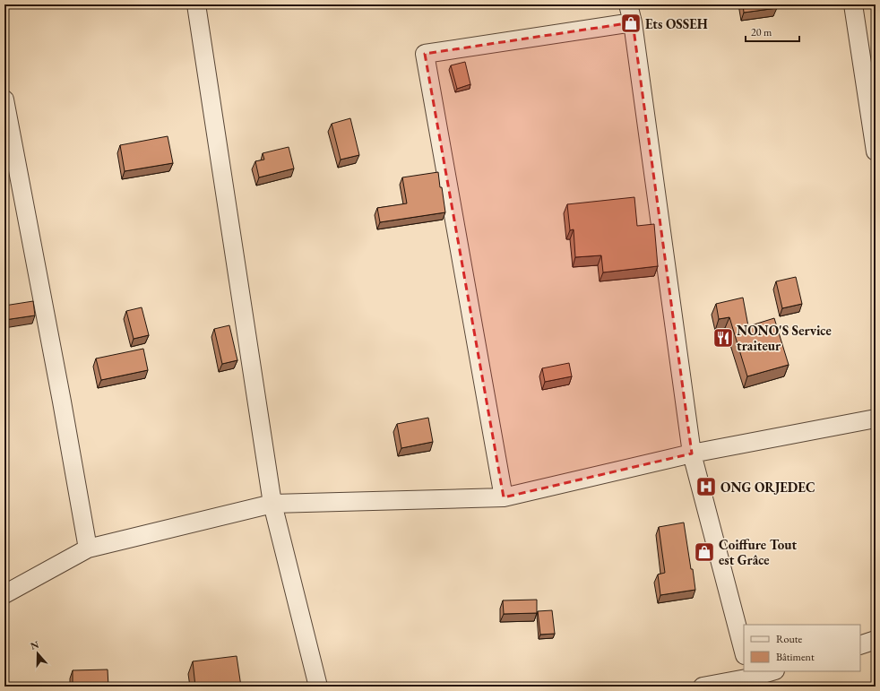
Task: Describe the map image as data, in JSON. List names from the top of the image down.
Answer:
{
  "places": {
    "shop": ["Ets OSSEH", "Coiffure Tout est Grâce"],
    "restaurant": ["NONO'S Service traiteur"],
    "hospital": ["ONG ORJEDEC"]
  },
  "legend": ["Route", "Bâtiment"],
  "scale_bar": "20 m",
  "north": "top"
}
